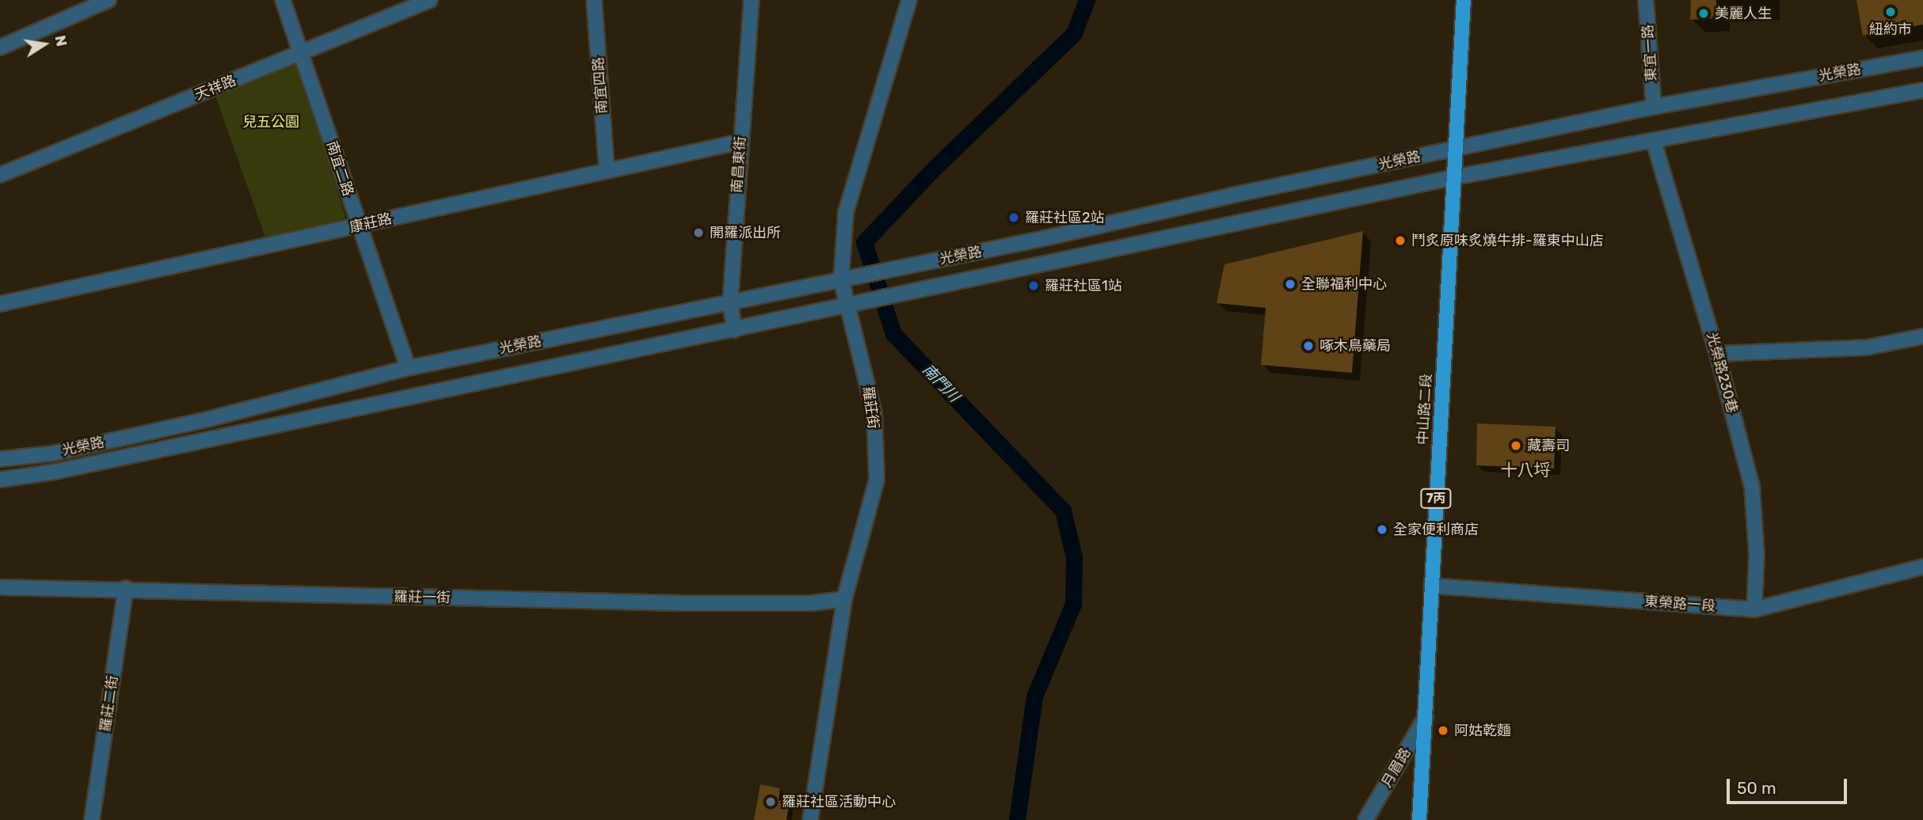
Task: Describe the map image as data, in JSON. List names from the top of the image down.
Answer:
{
  "streets": {
    "main road": ["中山路二段", "7丙"],
    "street": [
      "東宜一路",
      "光榮路",
      "南宜四路",
      "天祥路",
      "南昌東街",
      "南宜二路",
      "康莊路",
      "光榮路230巷",
      "羅莊街",
      "羅莊一街",
      "東榮路一段",
      "羅莊二街",
      "月眉路"
    ]
  },
  "crossings": [
    ["東宜一路", "光榮路"],
    ["光榮路", "南昌東街"],
    ["光榮路", "南宜二路"],
    ["光榮路", "光榮路230巷"],
    ["光榮路", "羅莊街"],
    ["光榮路", "中山路二段"],
    ["南宜四路", "康莊路"],
    ["天祥路", "南宜二路"],
    ["南昌東街", "康莊路"],
    ["南宜二路", "康莊路"],
    ["光榮路230巷", "東榮路一段"],
    ["羅莊街", "羅莊一街"],
    ["中山路二段", "東榮路一段"],
    ["中山路二段", "月眉路"],
    ["羅莊一街", "羅莊二街"]
  ],
  "districts": ["十八埒"],
  "water": ["南門川"],
  "parks": ["兒五公園"],
  "places": [
    "紐約市",
    "美麗人生",
    "羅莊社區2站",
    "開羅派出所",
    "鬥炙原味炙燒牛排-羅東中山店",
    "全聯福利中心",
    "羅莊社區1站",
    "啄木鳥藥局",
    "藏壽司",
    "全家便利商店",
    "阿姑乾麵",
    "羅莊社區活動中心"
  ],
  "scale_bar": "50 m",
  "north": "right"
}
